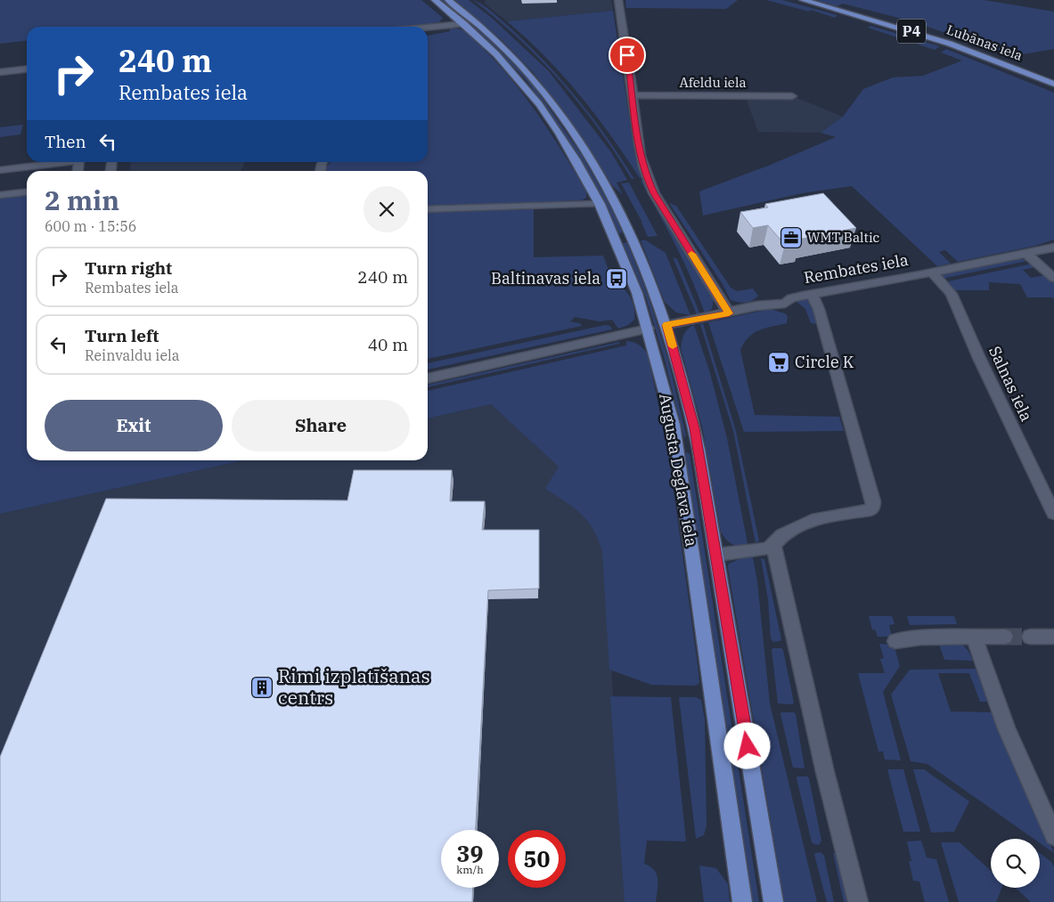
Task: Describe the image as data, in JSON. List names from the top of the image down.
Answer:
{
  "streets": {
    "main road": ["P4", "Lubānas iela", "Augusta Deglava iela"],
    "street": ["Afeldu iela", "Rembates iela", "Salnas iela"]
  },
  "crossings": [
    ["Rembates iela", "Salnas iela"],
    ["Rembates iela", "Augusta Deglava iela"]
  ],
  "places": {
    "office": ["WMT Baltic"],
    "bus stop": ["Baltinavas iela"],
    "supermarket": ["Circle K"],
    "building": ["Rimi izplatīšanas centrs"]
  },
  "page": {
    "turn": ["240 m", "Rembates iela"],
    "then": "Then",
    "heading": ["2 min", "600 m · 15:56"],
    "list": [
      {
        "name": "Turn right",
        "note": "Rembates iela",
        "value": "240 m"
      },
      {
        "name": "Turn left",
        "note": "Reinvaldu iela",
        "value": "40 m"
      }
    ],
    "buttons": ["Exit", "Share"],
    "speed": "39 km/h",
    "limit": "50"
  }
}
